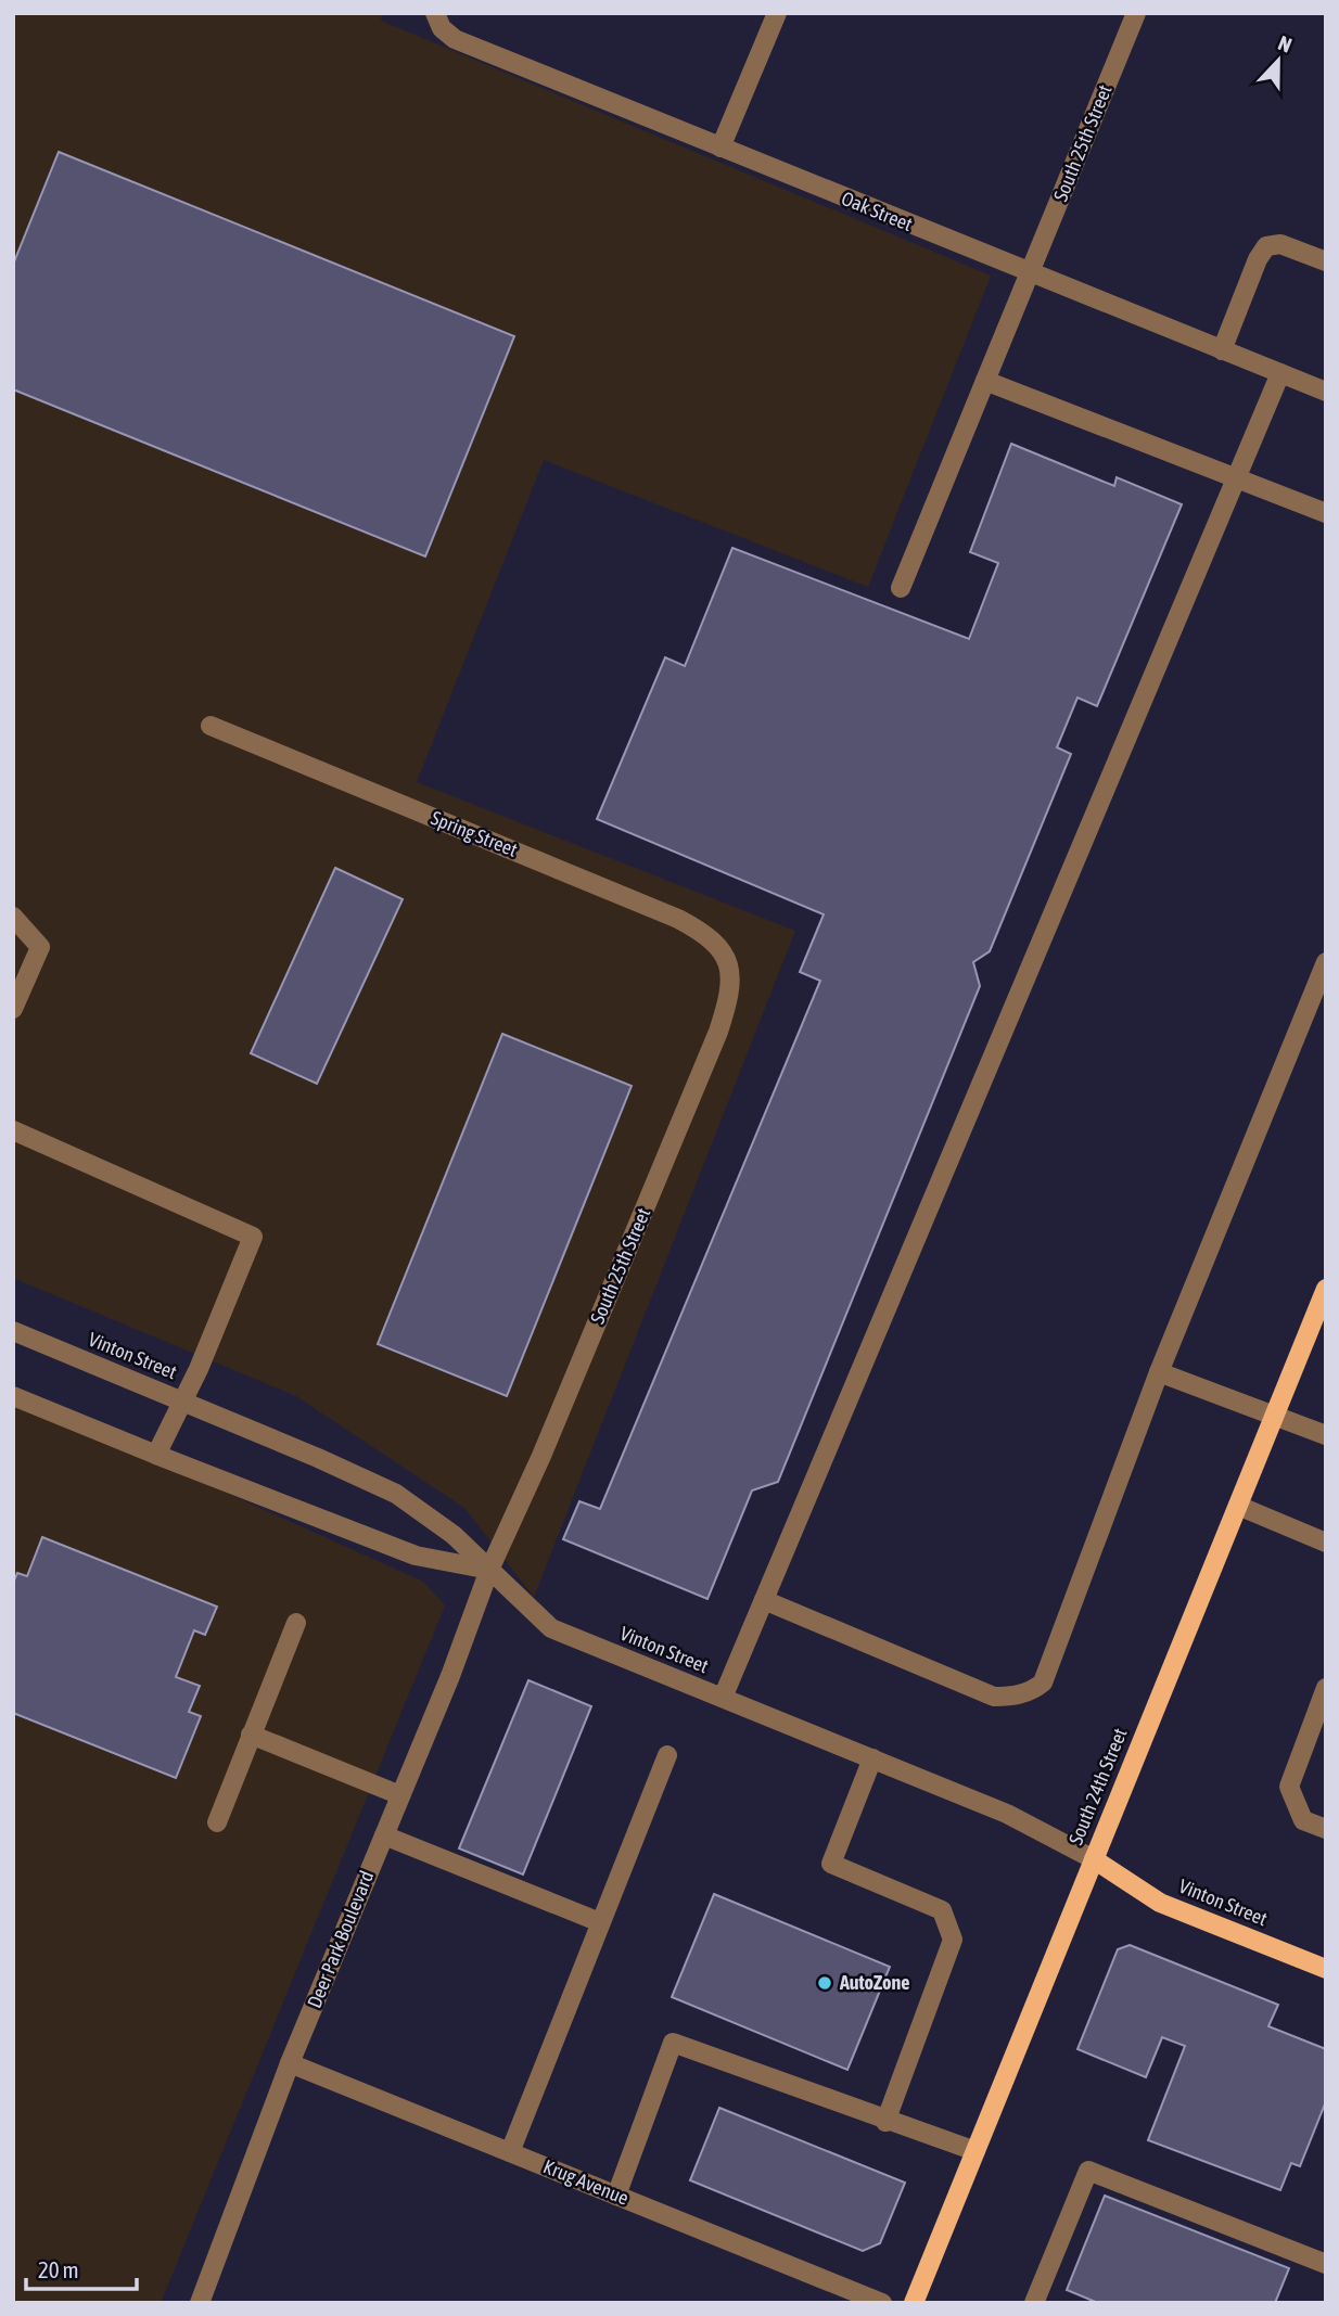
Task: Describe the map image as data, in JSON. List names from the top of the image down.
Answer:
{
  "streets": {
    "main road": ["Vinton Street", "South 24th Street"],
    "street": [
      "South 25th Street",
      "Oak Street",
      "Spring Street",
      "Deer Park Boulevard",
      "Krug Avenue"
    ]
  },
  "crossings": [
    ["South 25th Street", "Oak Street"],
    ["South 25th Street", "Spring Street"],
    ["South 25th Street", "Vinton Street"],
    ["South 25th Street", "Deer Park Boulevard"],
    ["Vinton Street", "South 24th Street"],
    ["Vinton Street", "Deer Park Boulevard"],
    ["Deer Park Boulevard", "Krug Avenue"]
  ],
  "places": ["AutoZone"],
  "scale_bar": "20 m",
  "north": "top"
}
